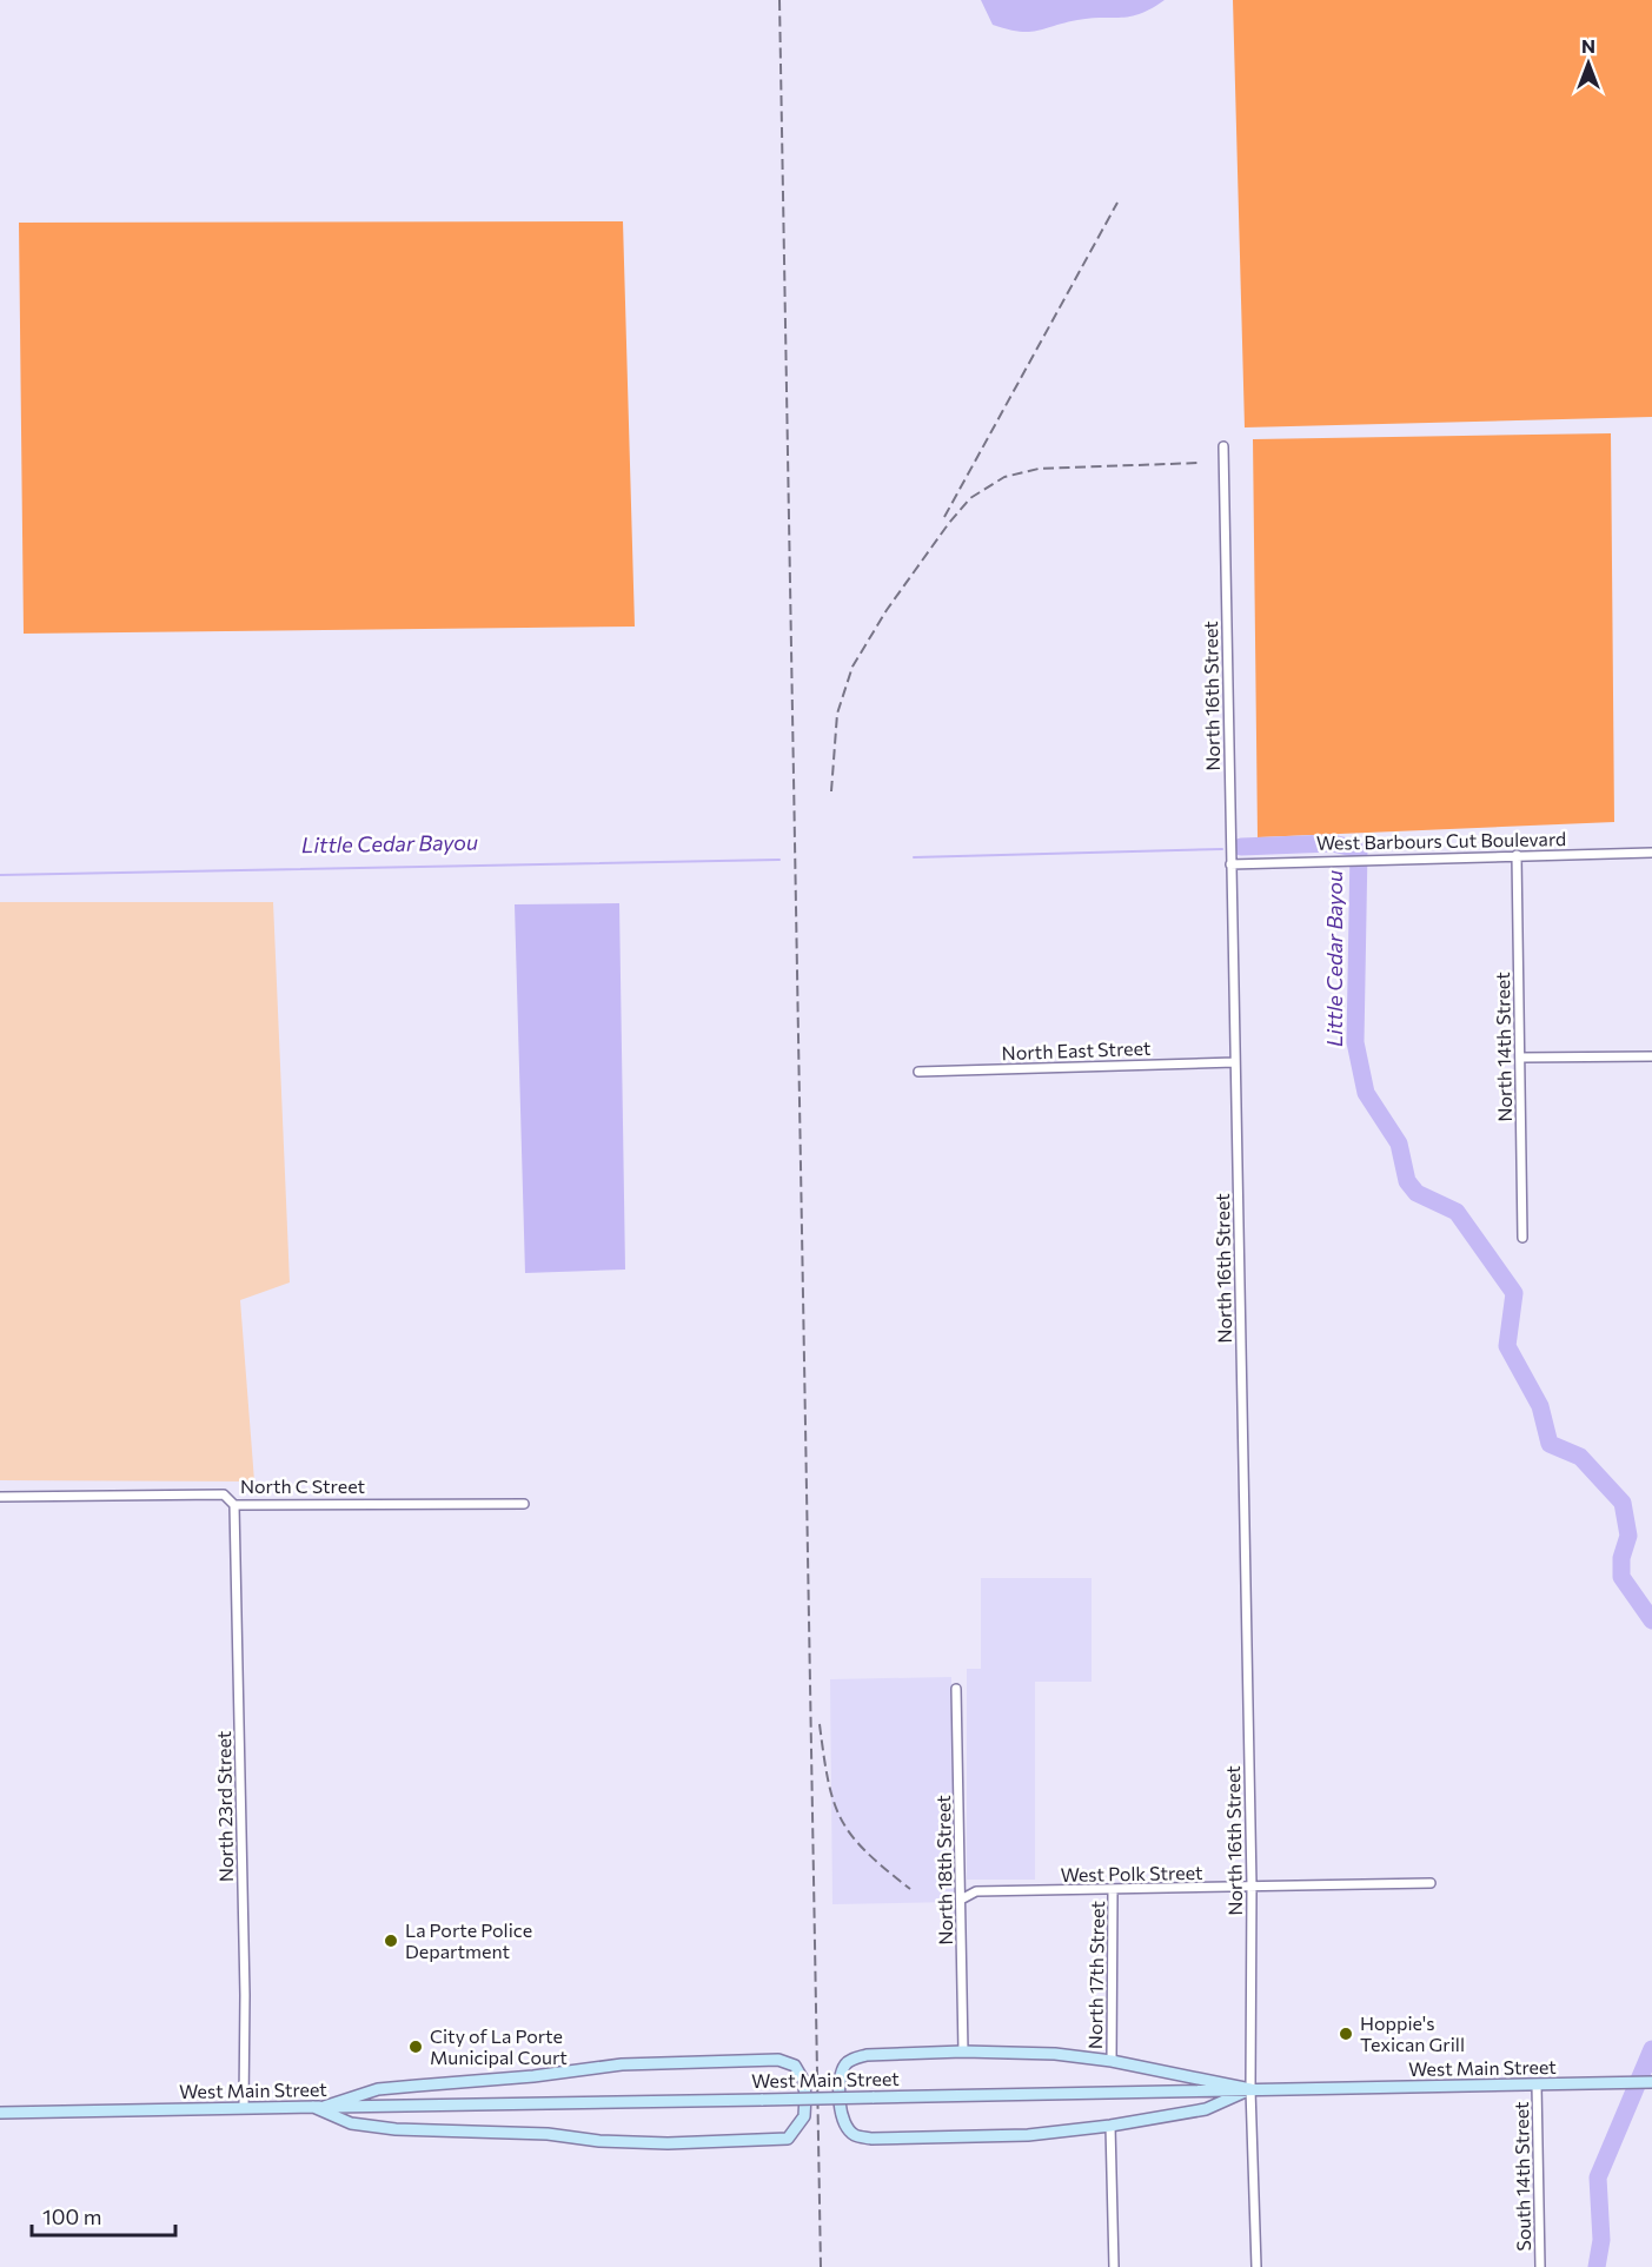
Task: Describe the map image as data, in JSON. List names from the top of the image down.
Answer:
{
  "streets": {
    "main road": ["West Main Street"],
    "street": [
      "North 16th Street",
      "West Barbours Cut Boulevard",
      "North 14th Street",
      "North East Street",
      "North C Street",
      "North 23rd Street",
      "North 18th Street",
      "West Polk Street",
      "North 17th Street",
      "South 14th Street"
    ]
  },
  "crossings": [
    ["North 16th Street", "West Barbours Cut Boulevard"],
    ["North 16th Street", "North East Street"],
    ["North 16th Street", "West Polk Street"],
    ["North 16th Street", "West Main Street"],
    ["West Barbours Cut Boulevard", "North 14th Street"],
    ["North C Street", "North 23rd Street"],
    ["North 23rd Street", "West Main Street"],
    ["North 18th Street", "West Polk Street"],
    ["West Polk Street", "North 17th Street"],
    ["West Main Street", "South 14th Street"]
  ],
  "water": ["Little Cedar Bayou"],
  "places": ["La Porte Police Department", "Hoppie's Texican Grill", "City of La Porte Municipal Court"],
  "scale_bar": "100 m",
  "north": "top"
}
